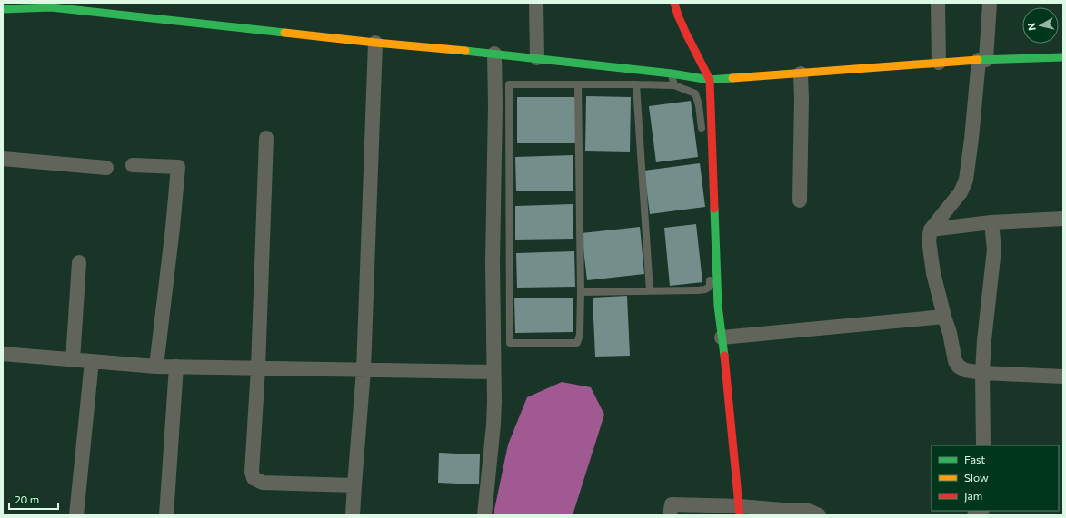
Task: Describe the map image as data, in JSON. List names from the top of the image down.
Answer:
{
  "legend": ["Fast", "Slow", "Jam"],
  "scale_bar": "20 m",
  "north": "left"
}
